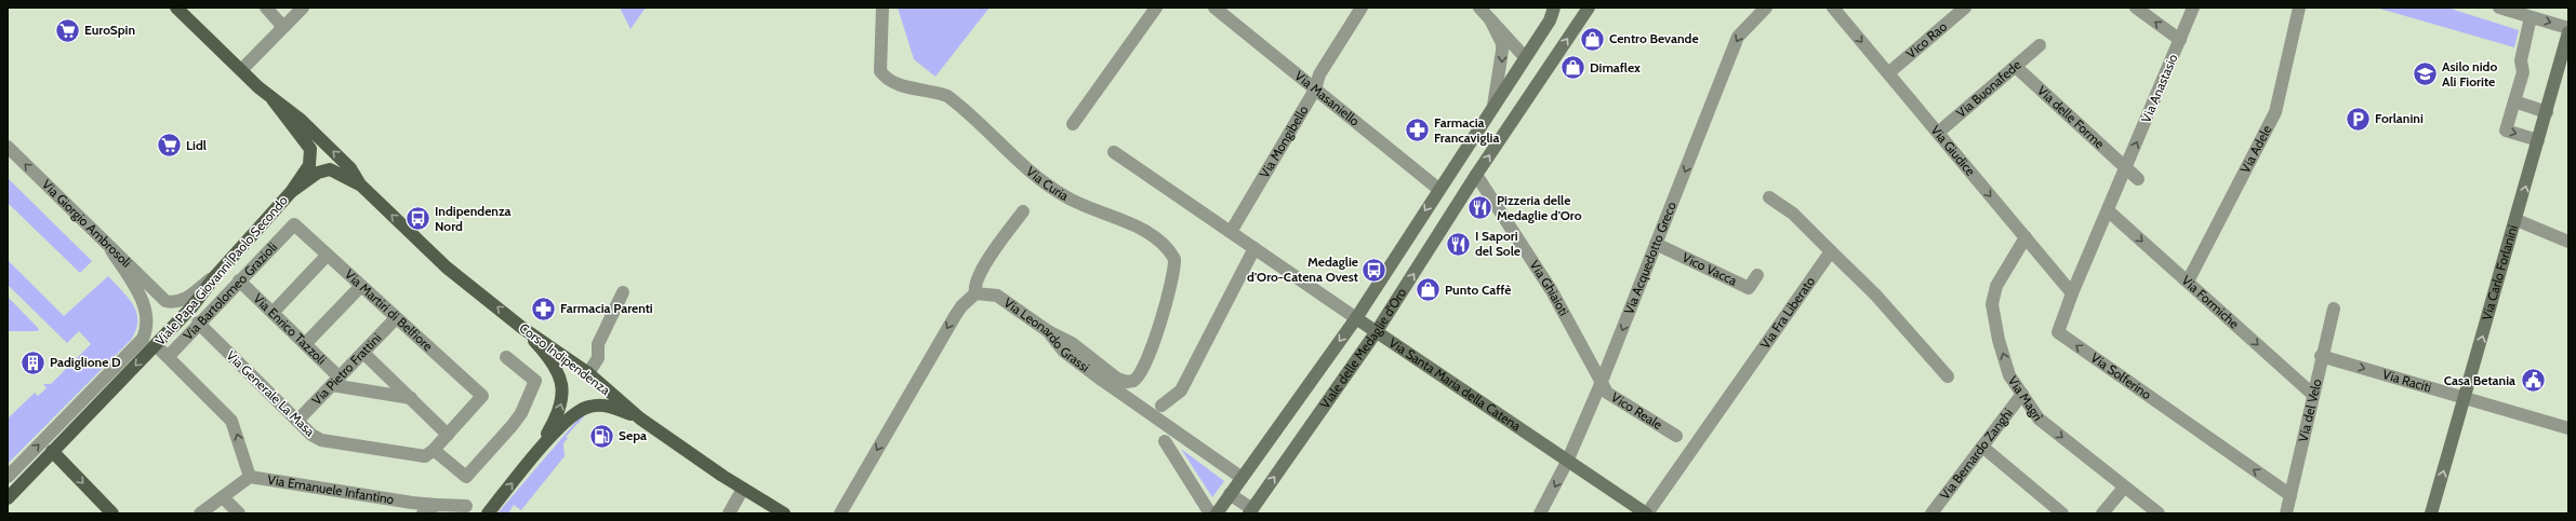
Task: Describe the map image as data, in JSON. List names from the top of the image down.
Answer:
{
  "streets": {
    "main road": [
      "Viale Papa Giovanni Paolo Secondo",
      "Via Carlo Forlanini",
      "Viale delle Medaglie d'Oro",
      "Corso Indipendenza",
      "Via Santa Maria della Catena"
    ],
    "street": [
      "Vico Rao",
      "Via Anastasio",
      "Via Buonafede",
      "Via Masaniello",
      "Via delle Forme",
      "Via Mongibello",
      "Via Adele",
      "Via Giudice",
      "Via Curia",
      "Via Giorgio Ambrosoli",
      "Via Acquedotto Greco",
      "Vico Vacca",
      "Via Ghiaioti",
      "Via Bartolomeo Grazioli",
      "Via Formiche",
      "Via Martiri di Belfiore",
      "Via Fra Liberato",
      "Via Enrico Tazzoli",
      "Via Leonardo Grassi",
      "Via Pietro Frattini",
      "Via Solferino",
      "Via Raciti",
      "Via Generale La Masa",
      "Via Magrì",
      "Vico Reale",
      "Via del Velo",
      "Via Bernardo Zanghi",
      "Via Emanuele Infantino"
    ]
  },
  "crossings": [
    ["Vico Rao", "Via Giudice"],
    ["Via Anastasio", "Via delle Forme"],
    ["Via Anastasio", "Via Formiche"],
    ["Via Anastasio", "Via Solferino"],
    ["Via Buonafede", "Via delle Forme"],
    ["Via Buonafede", "Via Giudice"],
    ["Via Masaniello", "Via Mongibello"],
    ["Via Masaniello", "Viale delle Medaglie d'Oro"],
    ["Via Mongibello", "Via Santa Maria della Catena"],
    ["Via Adele", "Via Formiche"],
    ["Via Giudice", "Via Solferino"],
    ["Via Giudice", "Via Magrì"],
    ["Via Curia", "Via Leonardo Grassi"],
    ["Via Giorgio Ambrosoli", "Viale Papa Giovanni Paolo Secondo"],
    ["Via Acquedotto Greco", "Vico Vacca"],
    ["Via Acquedotto Greco", "Via Ghiaioti"],
    ["Via Acquedotto Greco", "Via Santa Maria della Catena"],
    ["Via Acquedotto Greco", "Vico Reale"],
    ["Viale Papa Giovanni Paolo Secondo", "Via Emanuele Infantino"],
    ["Via Carlo Forlanini", "Via Raciti"],
    ["Via Ghiaioti", "Viale delle Medaglie d'Oro"],
    ["Via Ghiaioti", "Vico Reale"],
    ["Via Bartolomeo Grazioli", "Via Martiri di Belfiore"],
    ["Via Bartolomeo Grazioli", "Via Enrico Tazzoli"],
    ["Via Bartolomeo Grazioli", "Via Generale La Masa"],
    ["Via Bartolomeo Grazioli", "Via Emanuele Infantino"],
    ["Via Formiche", "Via Solferino"],
    ["Via Formiche", "Via del Velo"],
    ["Via Martiri di Belfiore", "Via Pietro Frattini"],
    ["Via Fra Liberato", "Via Santa Maria della Catena"],
    ["Via Enrico Tazzoli", "Via Pietro Frattini"],
    ["Via Leonardo Grassi", "Viale delle Medaglie d'Oro"],
    ["Viale delle Medaglie d'Oro", "Via Santa Maria della Catena"],
    ["Via Pietro Frattini", "Via Generale La Masa"],
    ["Via Solferino", "Via del Velo"],
    ["Via Raciti", "Via del Velo"],
    ["Via Magrì", "Via Bernardo Zanghi"]
  ],
  "one_way": [
    "Via Anastasio",
    "Via Giudice",
    "Via Giorgio Ambrosoli",
    "Via Acquedotto Greco",
    "Viale Papa Giovanni Paolo Secondo",
    "Via Carlo Forlanini",
    "Via Formiche",
    "Corso Indipendenza",
    "Via Solferino",
    "Via Raciti"
  ],
  "places": {
    "supermarket": ["EuroSpin", "Lidl"],
    "shop": ["Centro Bevande", "Dimaflex", "Punto Caffè"],
    "school or university": ["Asilo nido Ali Fiorite"],
    "parking": ["Forlanini"],
    "pharmacy": ["Farmacia Francaviglia", "Farmacia Parenti"],
    "restaurant": ["Pizzeria delle Medaglie d'Oro", "I Sapori del Sole"],
    "bus stop": ["Indipendenza Nord", "Medaglie d'Oro-Catena Ovest"],
    "building": ["Padiglione D"],
    "public building": ["Casa Betania"],
    "fuel station": ["Sepa"]
  }
}
